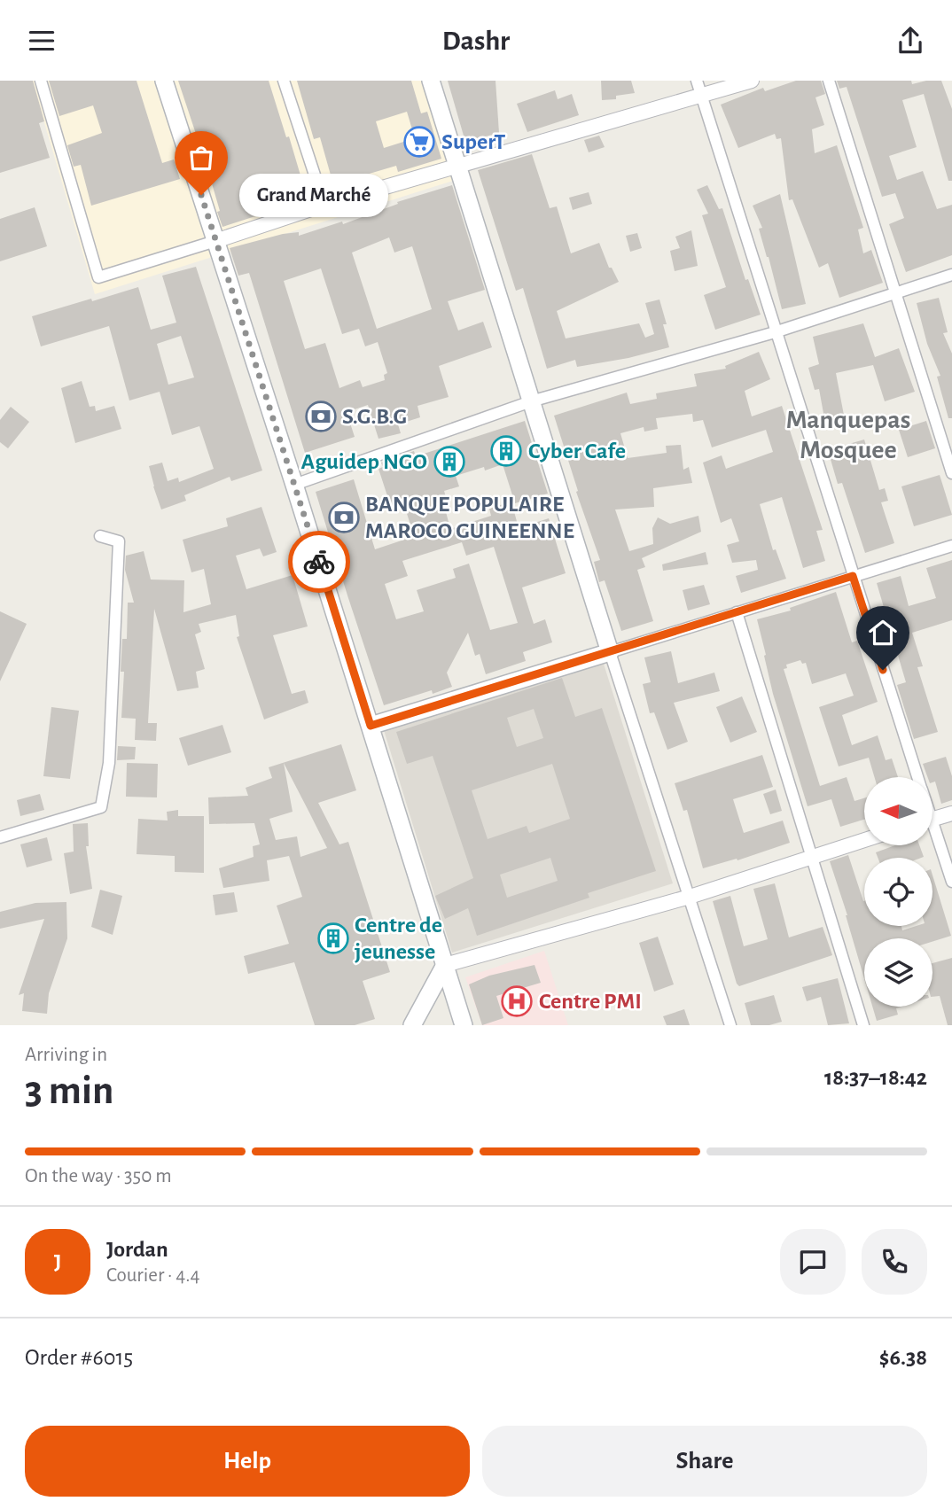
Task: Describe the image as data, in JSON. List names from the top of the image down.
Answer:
{
  "districts": ["Manquepas Mosquee"],
  "places": {
    "supermarket": ["SuperT"],
    "other": ["Grand Marché"],
    "bank": ["S.G.B.G", "BANQUE POPULAIRE MAROCO GUINEENNE"],
    "building": ["Cyber Cafe", "Aguidep NGO", "Centre de jeunesse"],
    "hospital": ["Centre PMI"]
  },
  "north": "left",
  "page": {
    "header": "Dashr",
    "bubble": "Grand Marché",
    "heading": ["3 min", "Arriving in", "18:37–18:42"],
    "panel": [
      "Jordan",
      "Courier · 4.4",
      "Order #6015",
      "$6.38"
    ],
    "bar": "On the way · 350 m",
    "round": "J",
    "buttons": ["Help", "Share"]
  }
}
